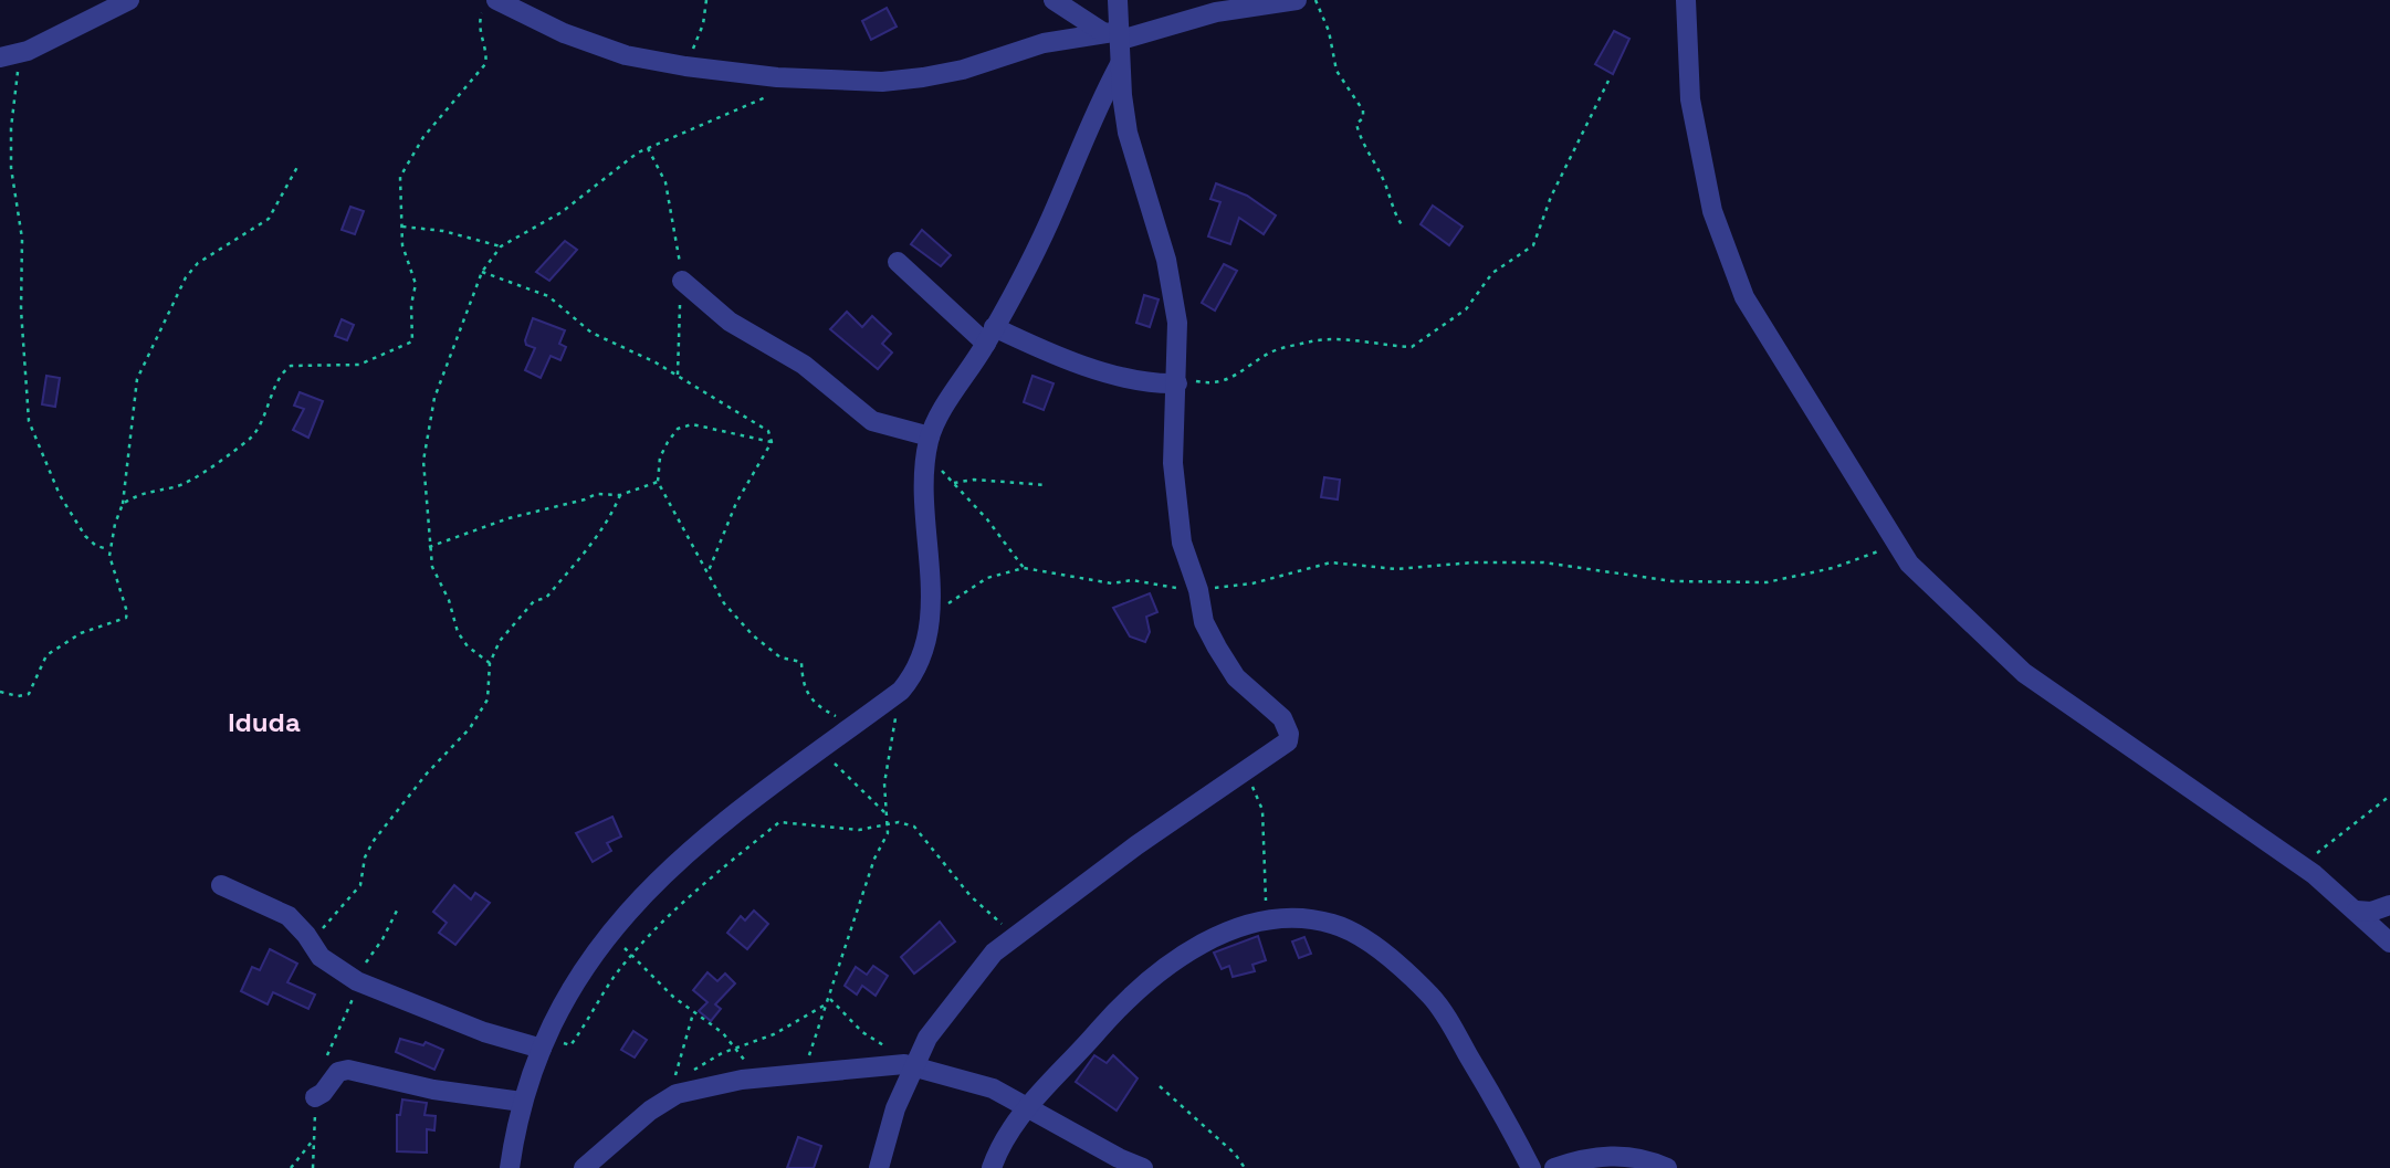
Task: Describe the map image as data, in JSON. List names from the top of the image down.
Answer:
{
  "districts": ["Iduda"]
}
